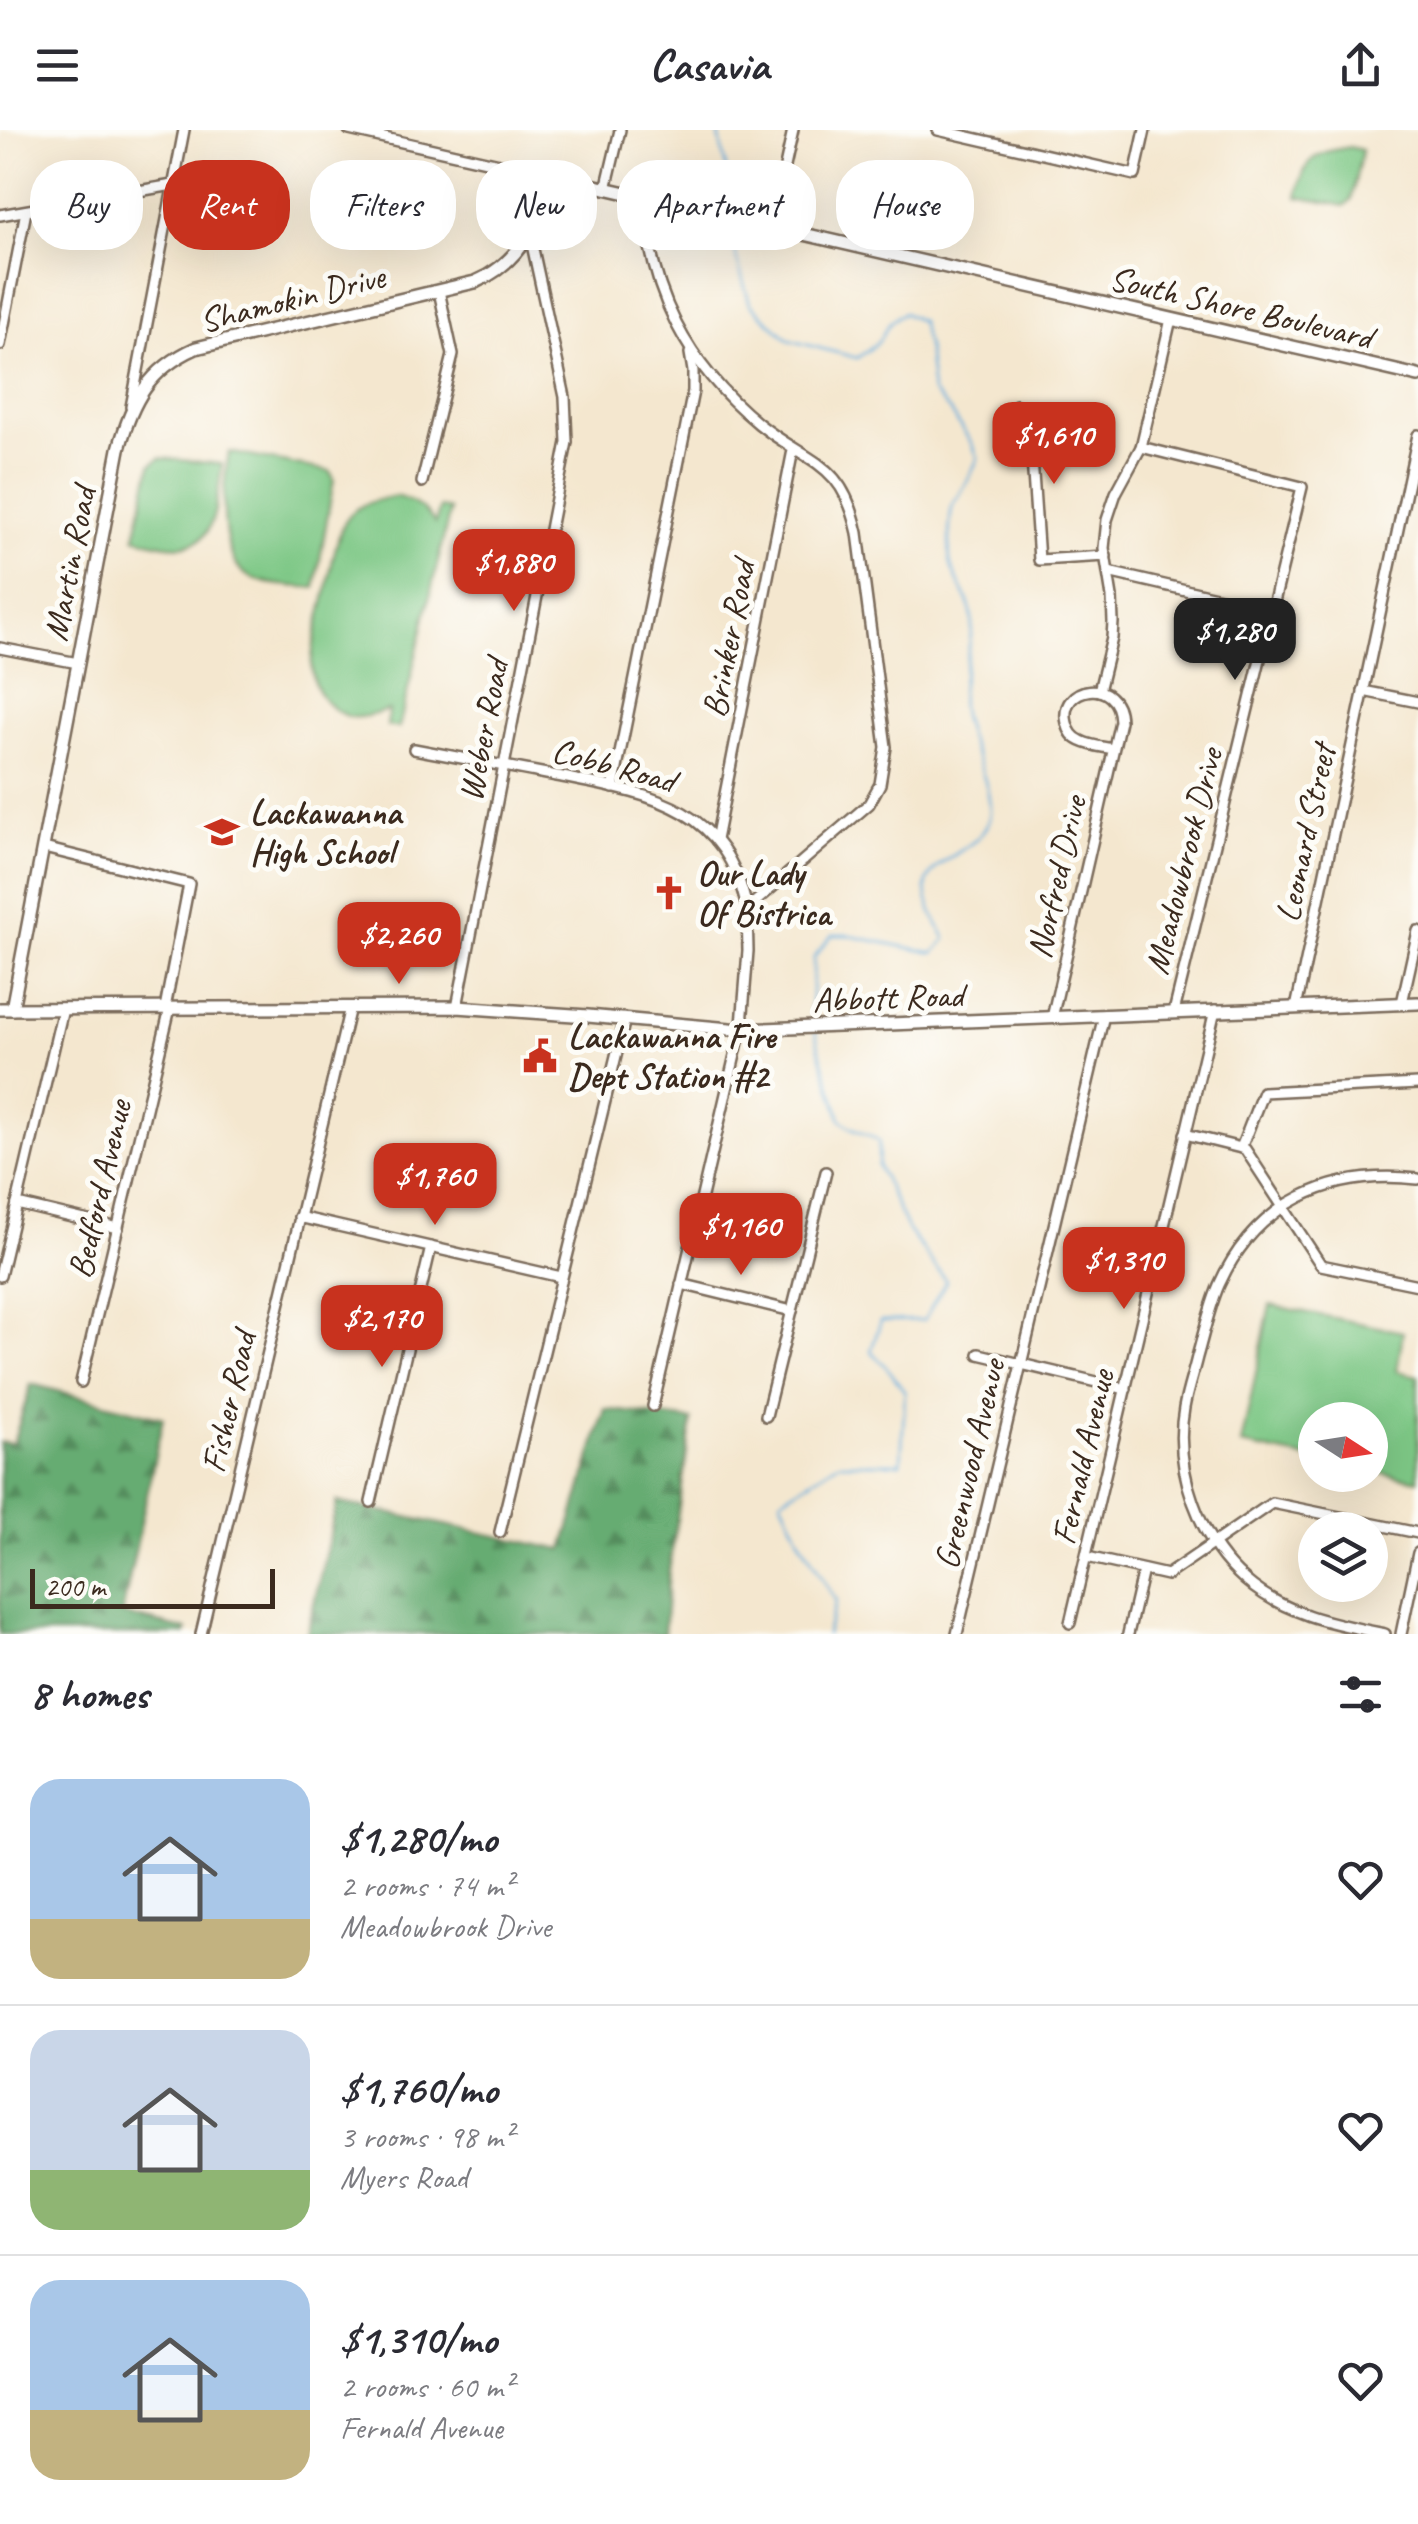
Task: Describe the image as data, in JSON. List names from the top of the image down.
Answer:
{
  "streets": {
    "street": [
      "Shamokin Drive",
      "South Shore Boulevard",
      "Martin Road",
      "Brinker Road",
      "Weber Road",
      "Cobb Road",
      "Leonard Street",
      "Meadowbrook Drive",
      "Norfred Drive",
      "Abbott Road",
      "Bedford Avenue",
      "Fisher Road",
      "Fernald Avenue",
      "Greenwood Avenue"
    ]
  },
  "crossings": [
    ["Shamokin Drive", "Martin Road"],
    ["Martin Road", "Abbott Road"],
    ["Martin Road", "Bedford Avenue"],
    ["Brinker Road", "Cobb Road"],
    ["Weber Road", "Cobb Road"],
    ["Weber Road", "Abbott Road"],
    ["Cobb Road", "Abbott Road"],
    ["Leonard Street", "Abbott Road"],
    ["Meadowbrook Drive", "Abbott Road"],
    ["Norfred Drive", "Abbott Road"],
    ["Abbott Road", "Bedford Avenue"],
    ["Abbott Road", "Fisher Road"],
    ["Abbott Road", "Fernald Avenue"],
    ["Abbott Road", "Greenwood Avenue"]
  ],
  "places": {
    "school or university": ["Lackawanna High School"],
    "church": ["Our Lady Of Bistrica"],
    "public building": ["Lackawanna Fire Dept Station #2"]
  },
  "scale_bar": "200 m",
  "north": "right",
  "page": {
    "header": "Casavia",
    "chip": [
      "Buy",
      "Rent",
      "Filters",
      "New",
      "Apartment",
      "House"
    ],
    "price": [
      "$1,610",
      "$1,880",
      "$1,280",
      "$2,260",
      "$1,760",
      "$1,160",
      "$1,310",
      "$2,170"
    ],
    "scale": "200 m",
    "heading": "8 homes",
    "list": [
      {
        "name": "$1,280/mo",
        "note": "2 rooms · 74 m² · Meadowbrook Drive"
      },
      {
        "name": "$1,760/mo",
        "note": "3 rooms · 98 m² · Myers Road"
      },
      {
        "name": "$1,310/mo",
        "note": "2 rooms · 60 m² · Fernald Avenue"
      }
    ]
  }
}
